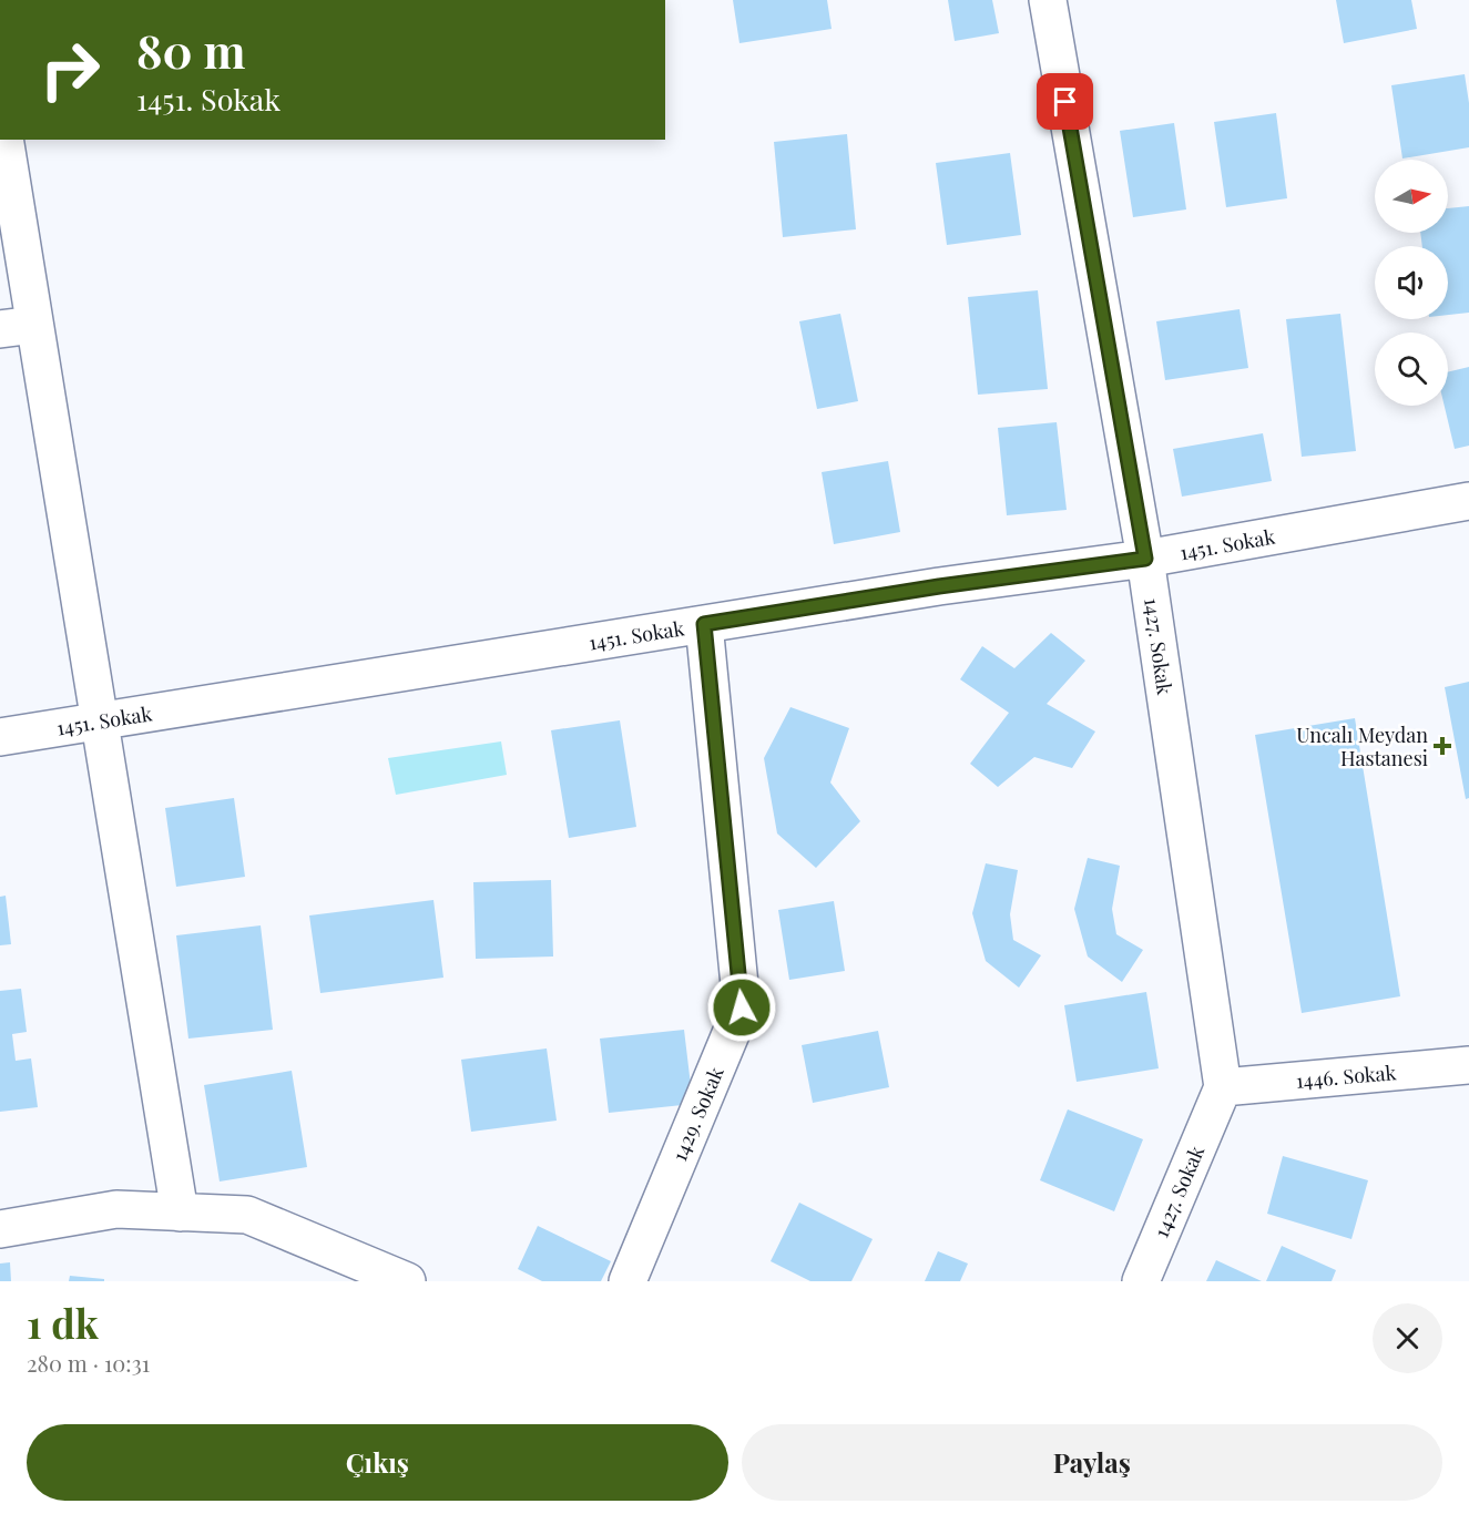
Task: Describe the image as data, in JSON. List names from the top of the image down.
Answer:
{
  "streets": {
    "street": [
      "1451. Sokak",
      "1427. Sokak",
      "1446. Sokak",
      "1429. Sokak"
    ]
  },
  "crossings": [
    ["1451. Sokak", "1427. Sokak"],
    ["1451. Sokak", "1429. Sokak"],
    ["1427. Sokak", "1446. Sokak"]
  ],
  "places": {
    "health": ["Uncalı Meydan Hastanesi"]
  },
  "north": "right",
  "page": {
    "turn": ["80 m", "1451. Sokak"],
    "heading": ["1 dk", "280 m · 10:31"],
    "buttons": ["Çıkış", "Paylaş"]
  }
}
